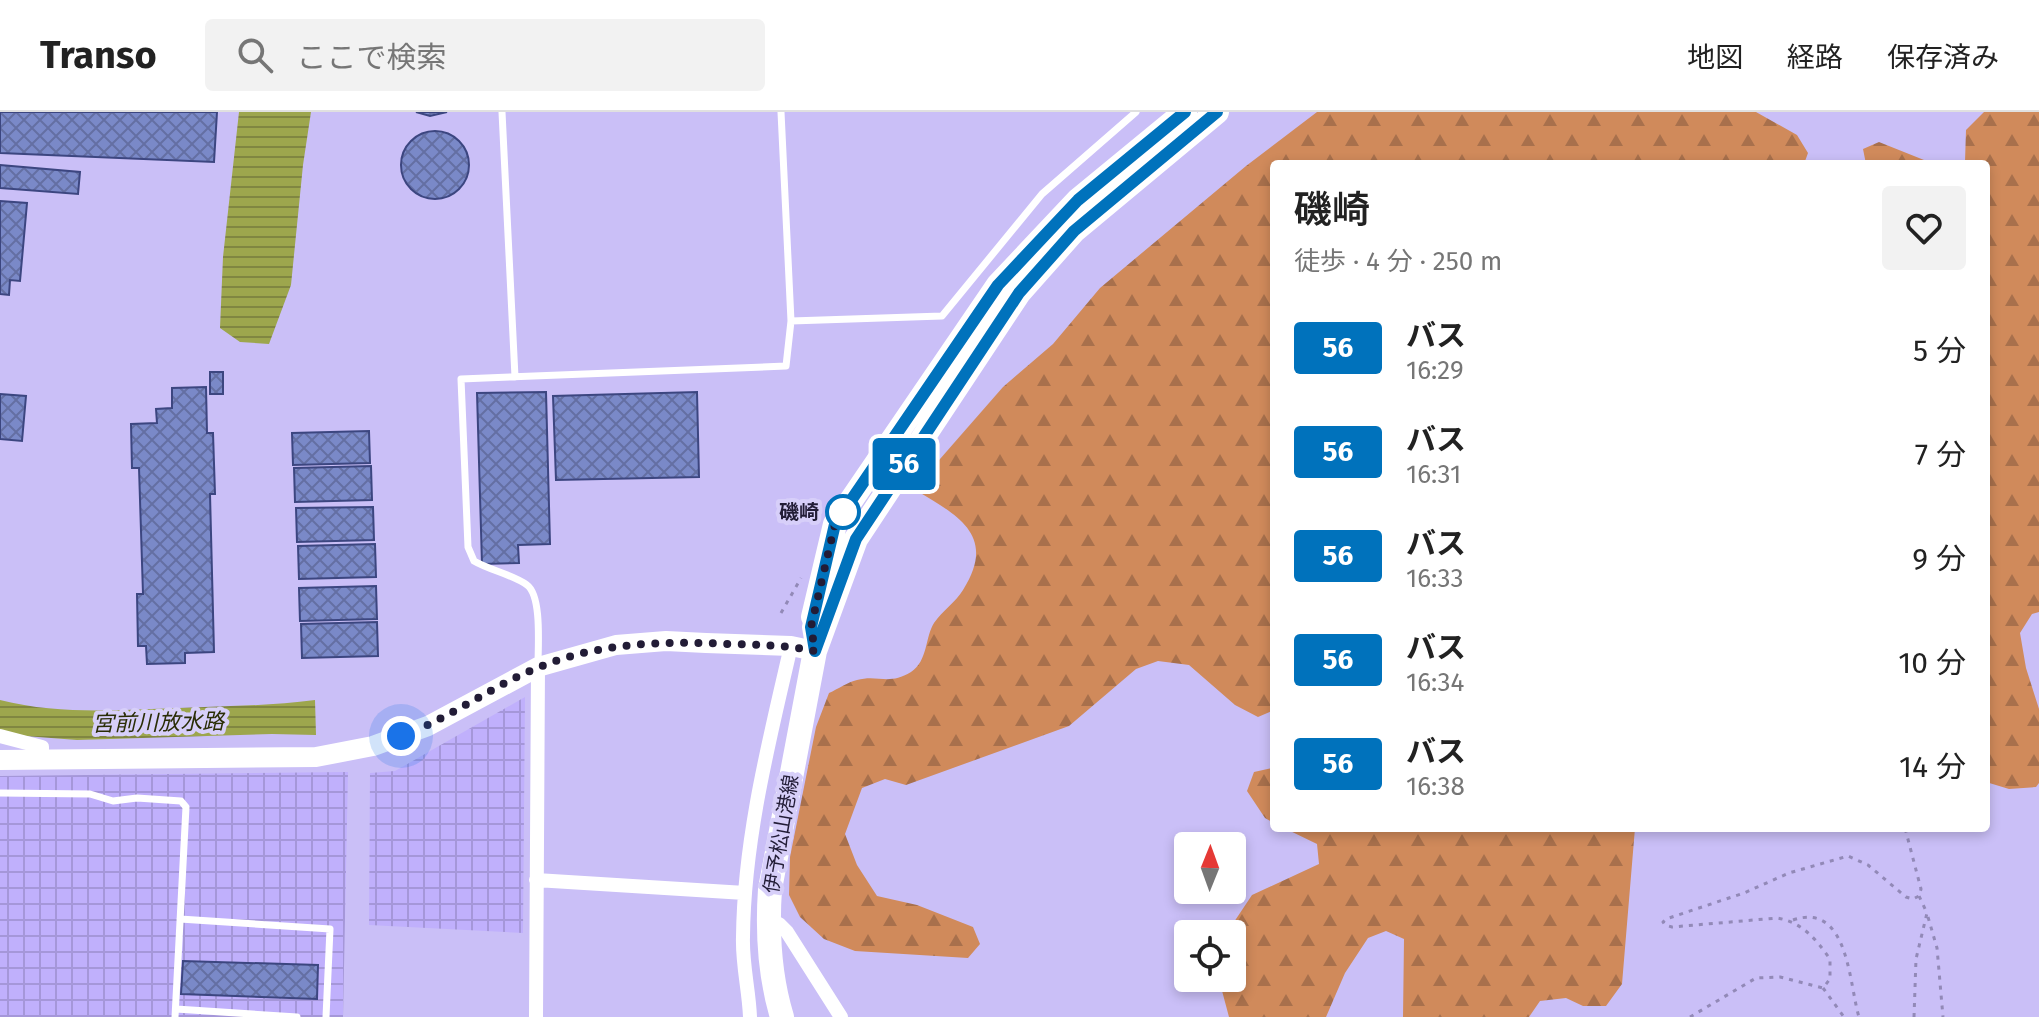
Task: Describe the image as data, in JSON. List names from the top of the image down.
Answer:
{
  "streets": {
    "main road": ["伊予松山港線"]
  },
  "water": ["宮前川放水路"],
  "places": ["磯崎"],
  "lines": ["bus line 56"],
  "north": "top",
  "page": {
    "header": "Transo",
    "search": "ここで検索",
    "nav": ["地図", "経路", "保存済み"],
    "on_map": "56",
    "heading": ["磯崎", "徒歩 · 4 分 · 250 m"],
    "list": [
      {
        "mark": "56",
        "name": "バス",
        "note": "16:29",
        "value": "5 分"
      },
      {
        "mark": "56",
        "name": "バス",
        "note": "16:31",
        "value": "7 分"
      },
      {
        "mark": "56",
        "name": "バス",
        "note": "16:33",
        "value": "9 分"
      },
      {
        "mark": "56",
        "name": "バス",
        "note": "16:34",
        "value": "10 分"
      },
      {
        "mark": "56",
        "name": "バス",
        "note": "16:38",
        "value": "14 分"
      }
    ]
  }
}
